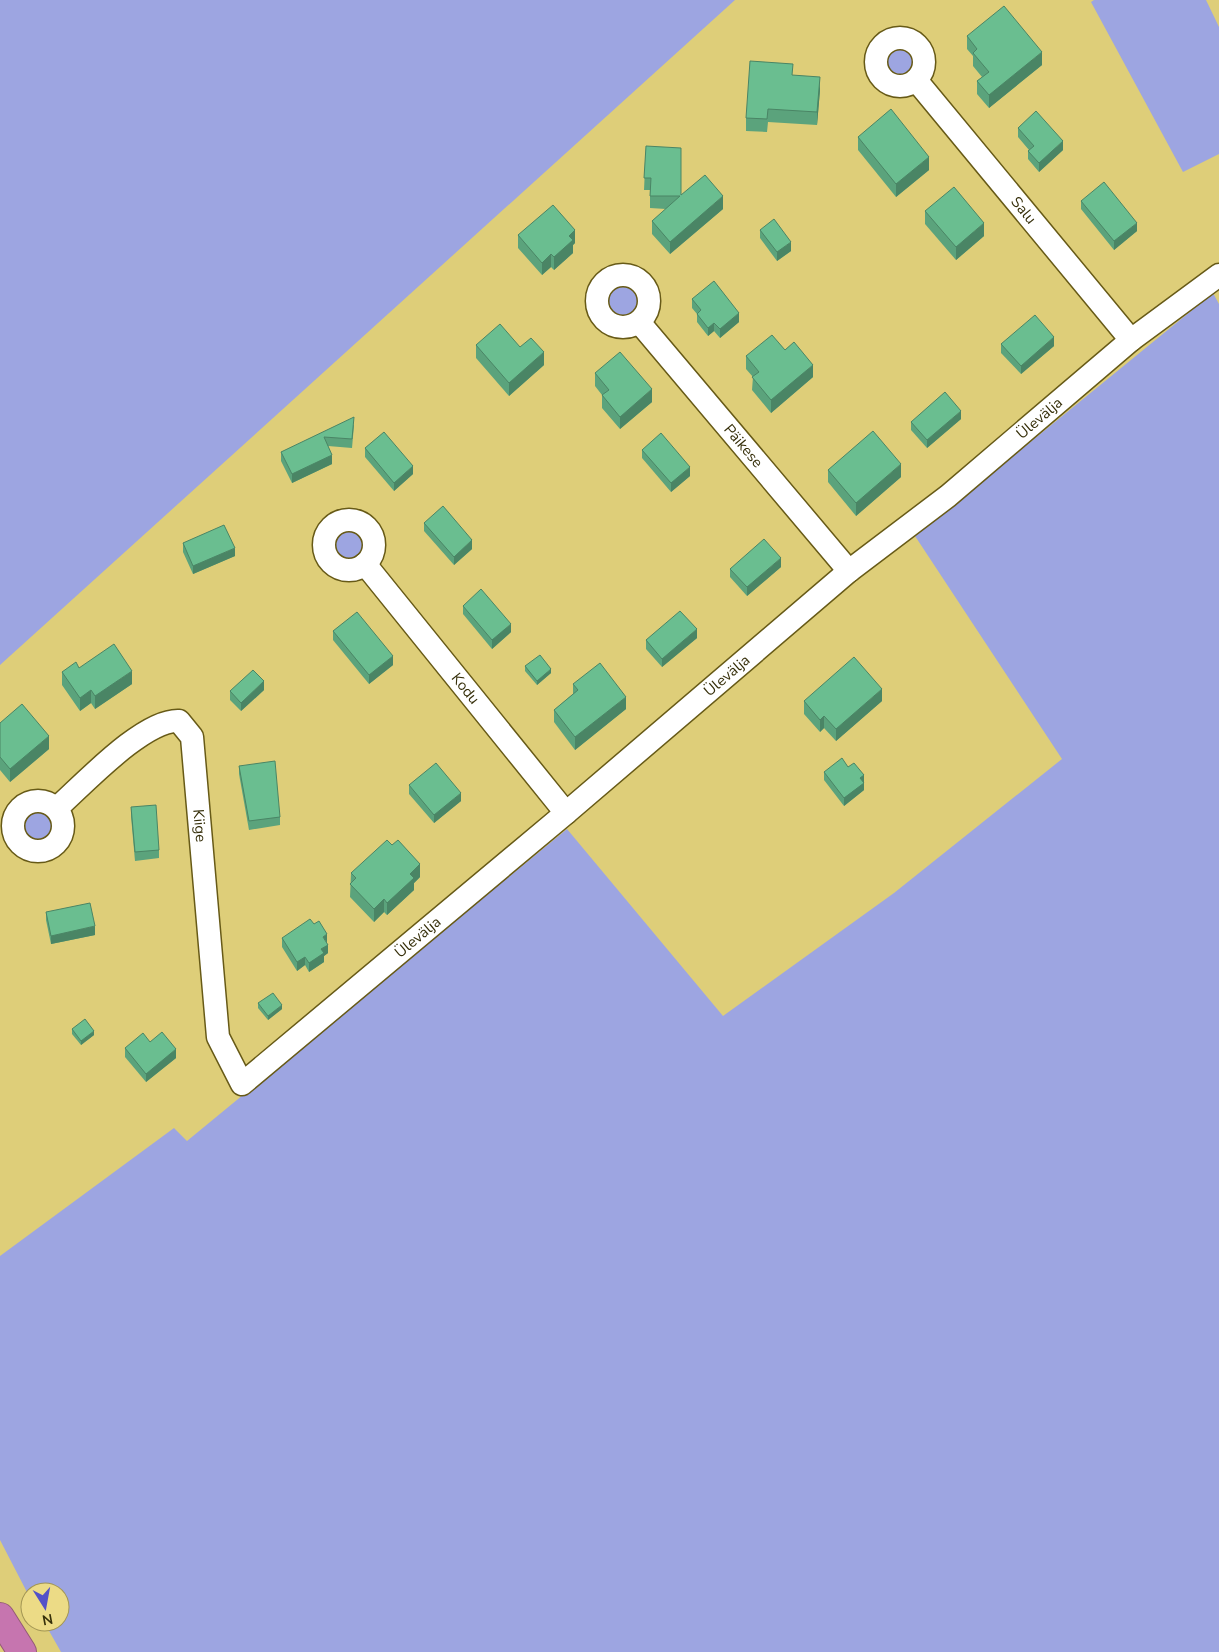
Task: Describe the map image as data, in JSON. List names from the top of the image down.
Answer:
{
  "streets": {
    "street": [
      "Salu",
      "Ülevälja",
      "Päikese",
      "Kodu",
      "Kiige"
    ]
  },
  "crossings": [
    ["Salu", "Ülevälja"],
    ["Ülevälja", "Päikese"],
    ["Ülevälja", "Kodu"],
    ["Ülevälja", "Kiige"]
  ],
  "north": "bottom"
}
